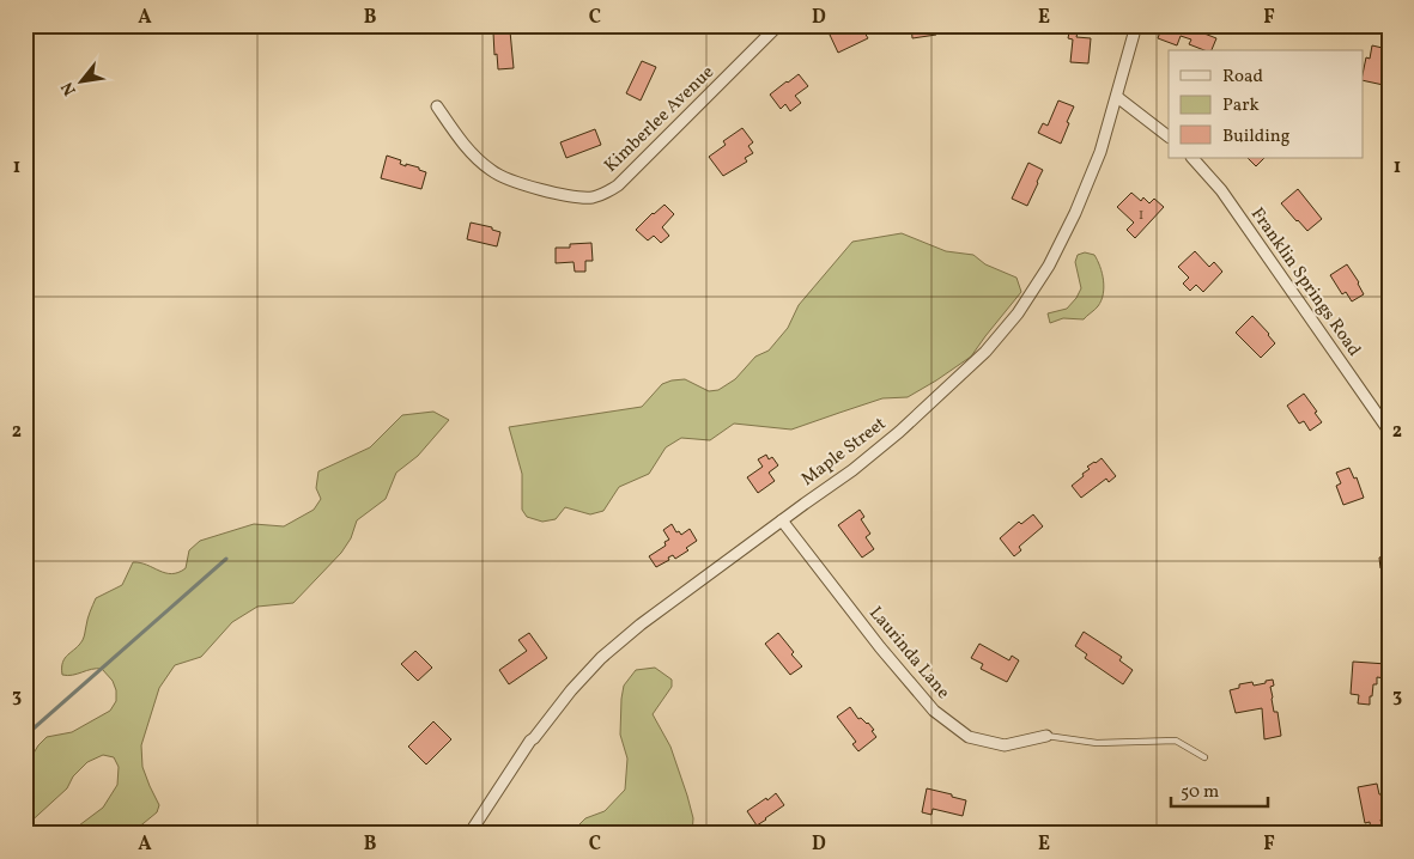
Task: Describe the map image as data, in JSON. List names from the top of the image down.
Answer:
{
  "streets": {
    "street": [
      "Kimberlee Avenue",
      "Franklin Springs Road",
      "Maple Street",
      "Laurinda Lane"
    ]
  },
  "crossings": [
    ["Maple Street", "Laurinda Lane"]
  ],
  "house_numbers": ["1"],
  "legend": ["Road", "Park", "Building"],
  "scale_bar": "50 m",
  "north": "bottom left",
  "grid": {
    "columns": [
      "A",
      "B",
      "C",
      "D",
      "E",
      "F"
    ],
    "rows": ["1", "2", "3"]
  }
}
